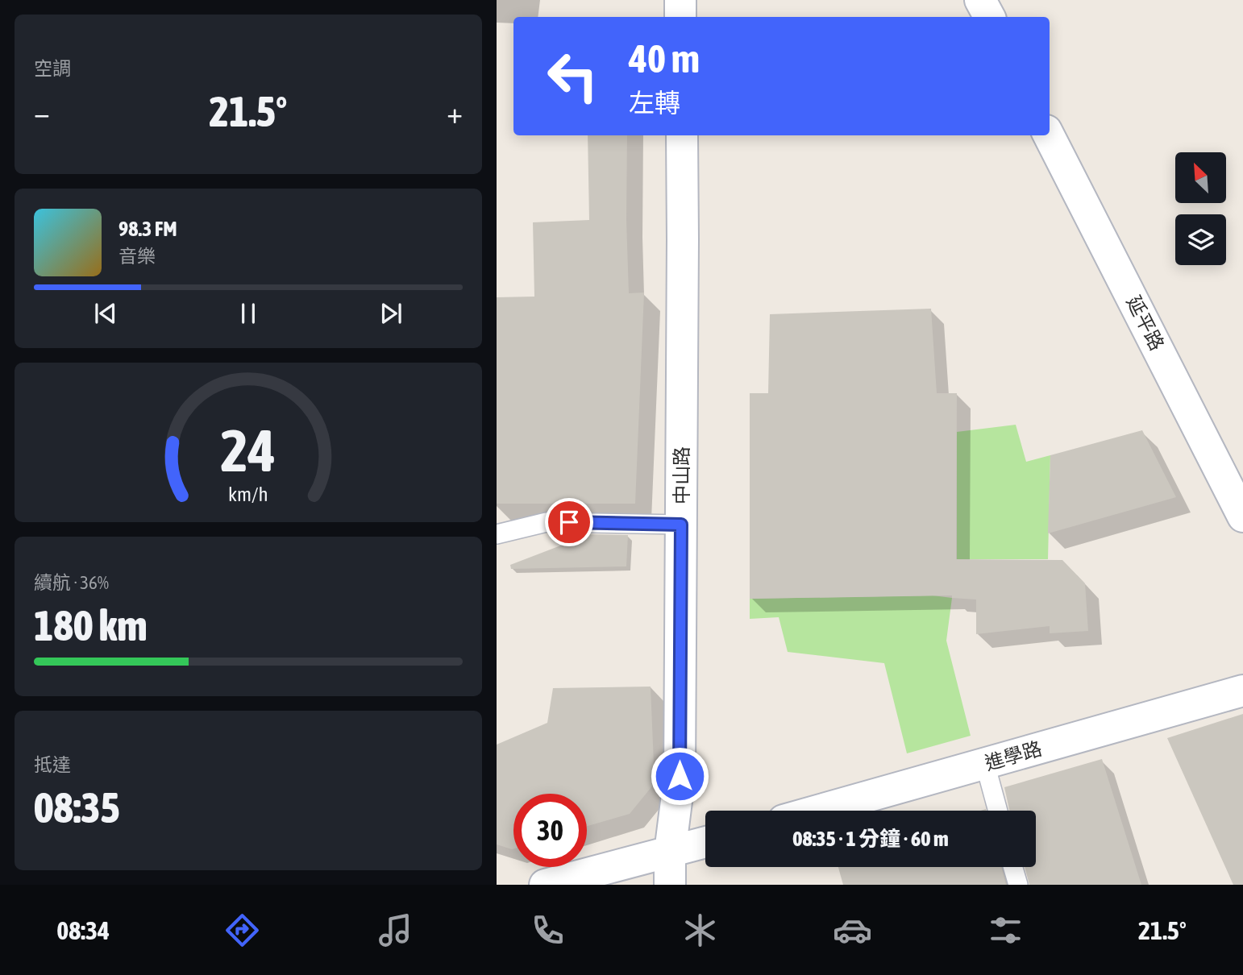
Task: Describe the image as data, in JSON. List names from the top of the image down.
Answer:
{
  "streets": {
    "street": ["延平路", "中山路", "進學路"]
  },
  "north": "top left",
  "page": {
    "tile": [
      "空調",
      ["續航 · 36%", "180 km"],
      ["抵達", "08:35"]
    ],
    "turn": ["40 m", "左轉"],
    "heat": ["−", "21.5°", "+"],
    "song": ["98.3 FM", "音樂"],
    "limit": "30",
    "trip": "08:35 · 1 分鐘 · 60 m",
    "tabs": ["08:34", "21.5°"],
    "gauge": ["24", "km/h"]
  }
}
